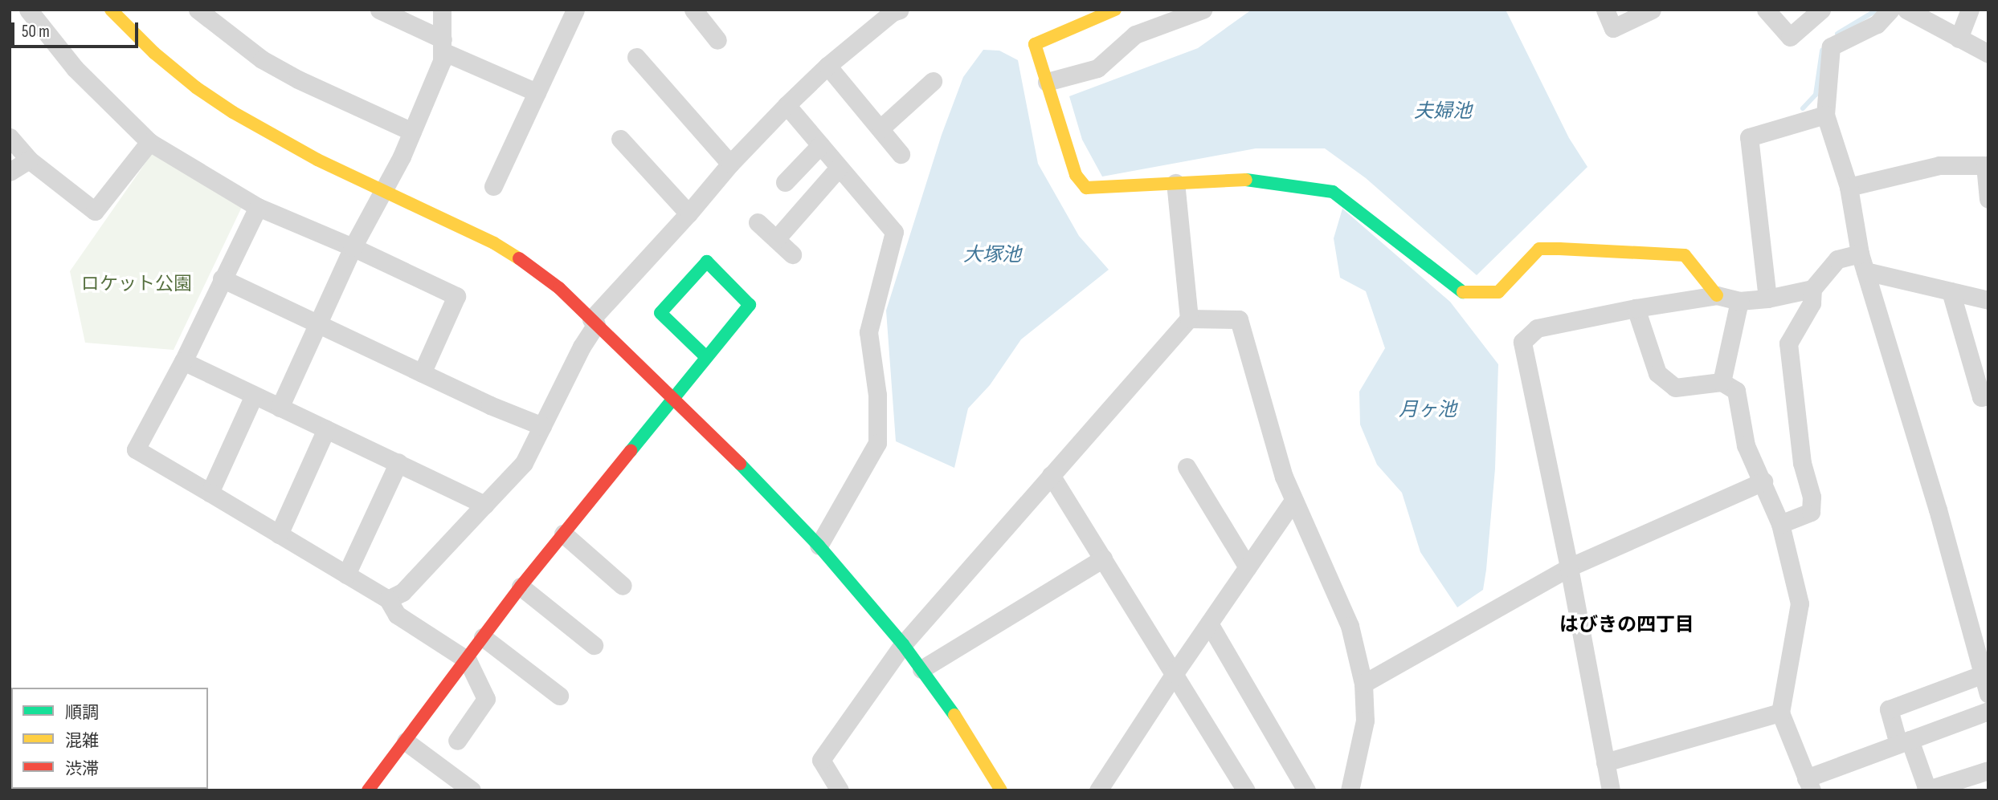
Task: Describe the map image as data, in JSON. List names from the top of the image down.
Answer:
{
  "districts": ["はびきの四丁目"],
  "water": ["夫婦池", "大塚池", "月ヶ池"],
  "parks": ["ロケット公園"],
  "legend": ["順調", "混雑", "渋滞"],
  "scale_bar": "50 m"
}
